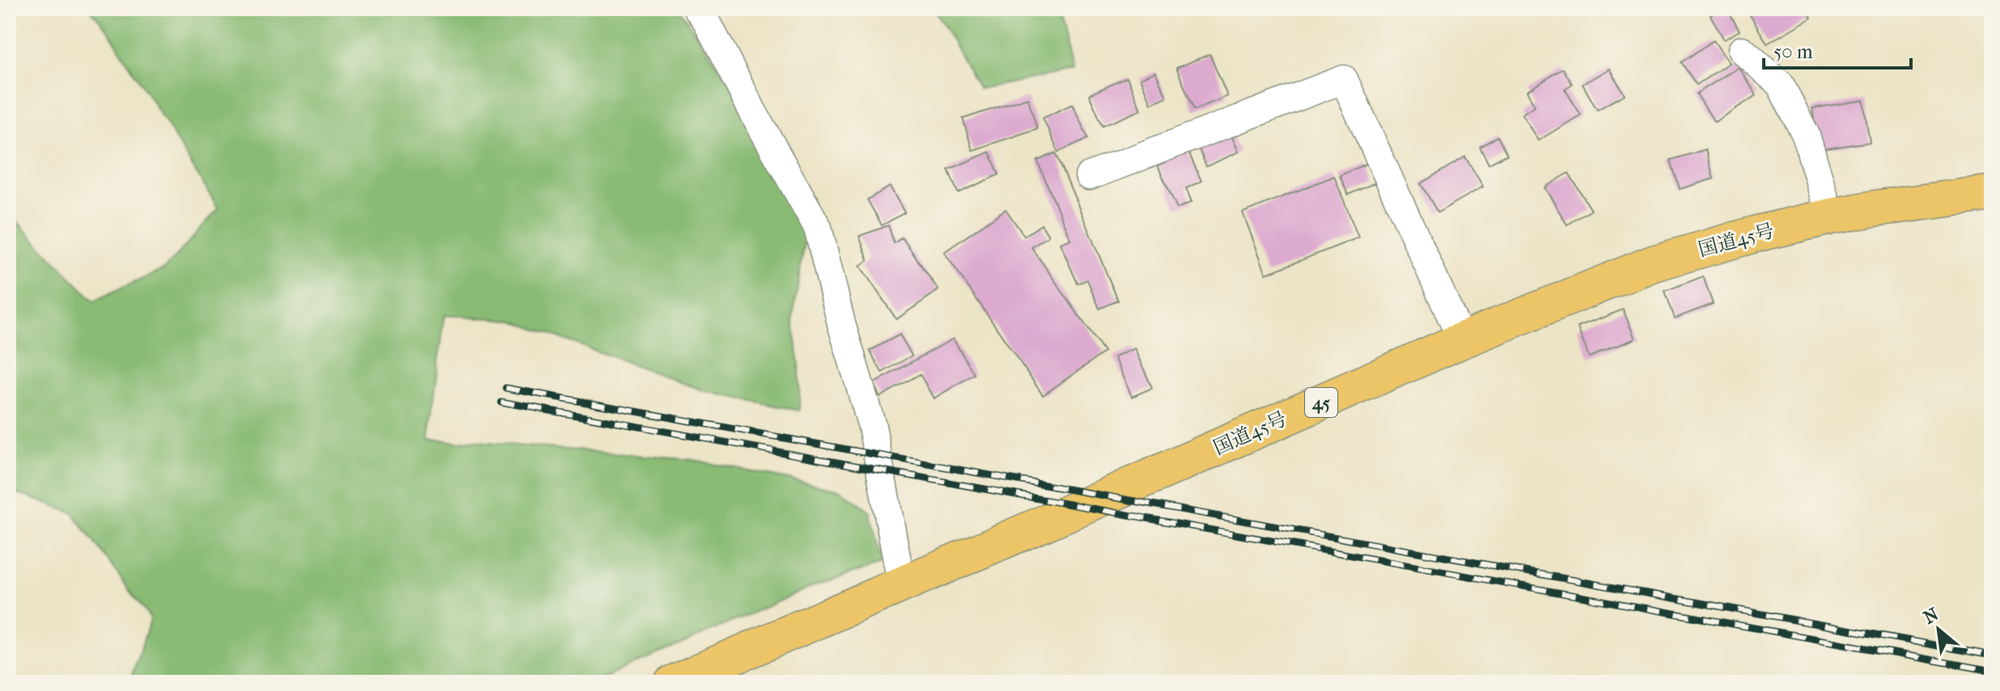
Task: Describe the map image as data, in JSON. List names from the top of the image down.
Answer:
{
  "streets": {
    "highway": ["国道45号", "45"]
  },
  "scale_bar": "50 m",
  "north": "top left"
}
